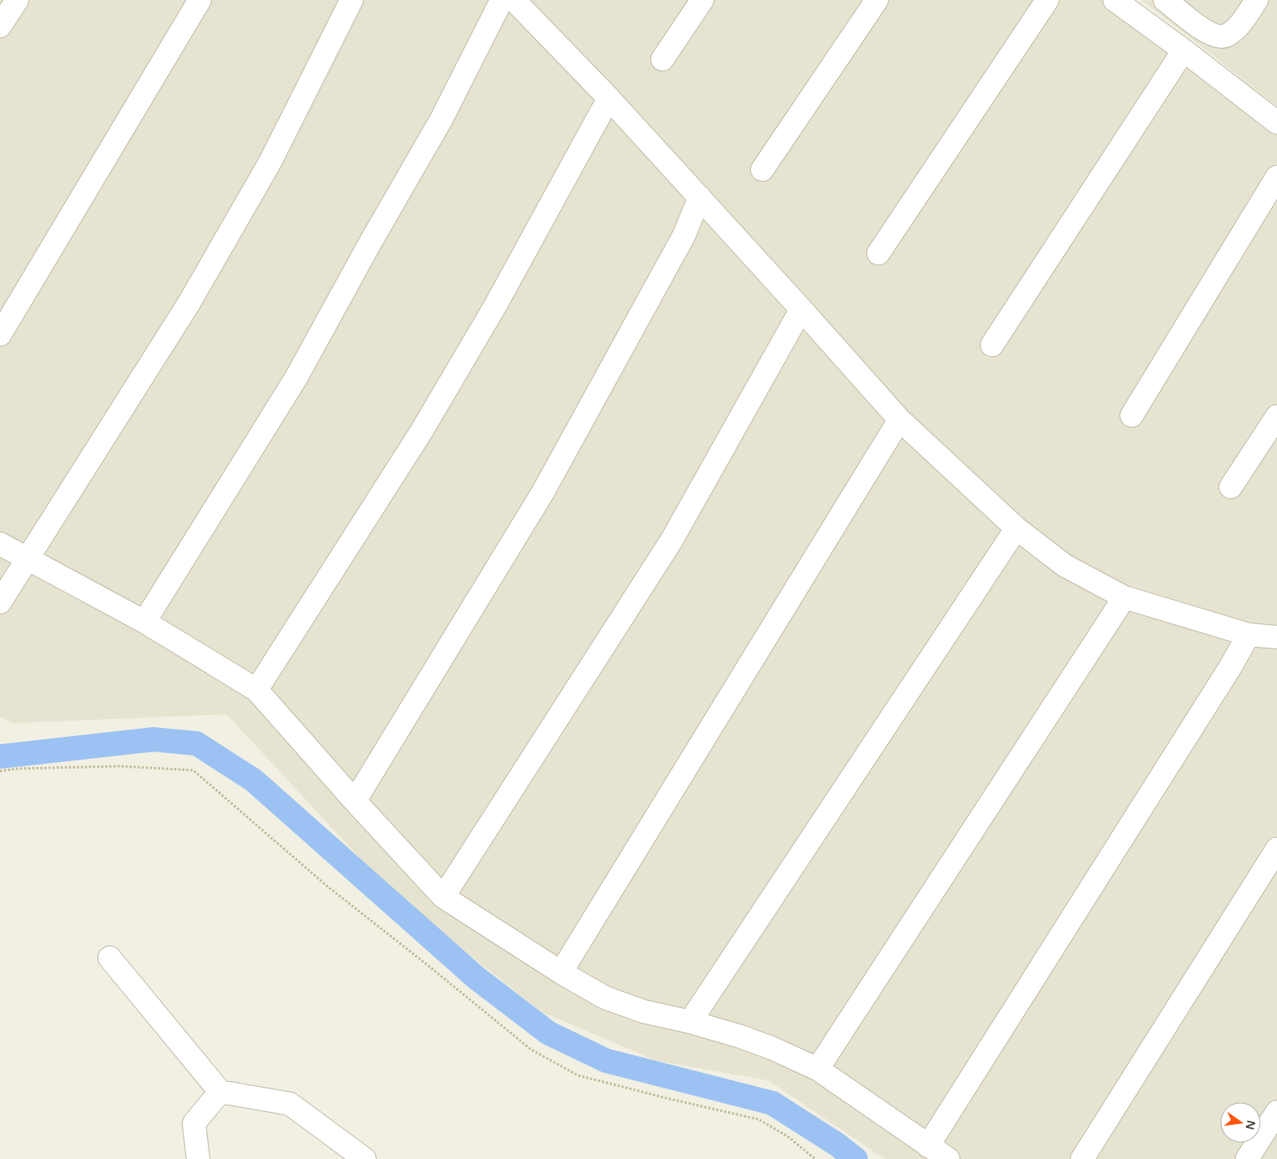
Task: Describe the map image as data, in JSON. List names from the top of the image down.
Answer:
{
  "north": "right"
}
